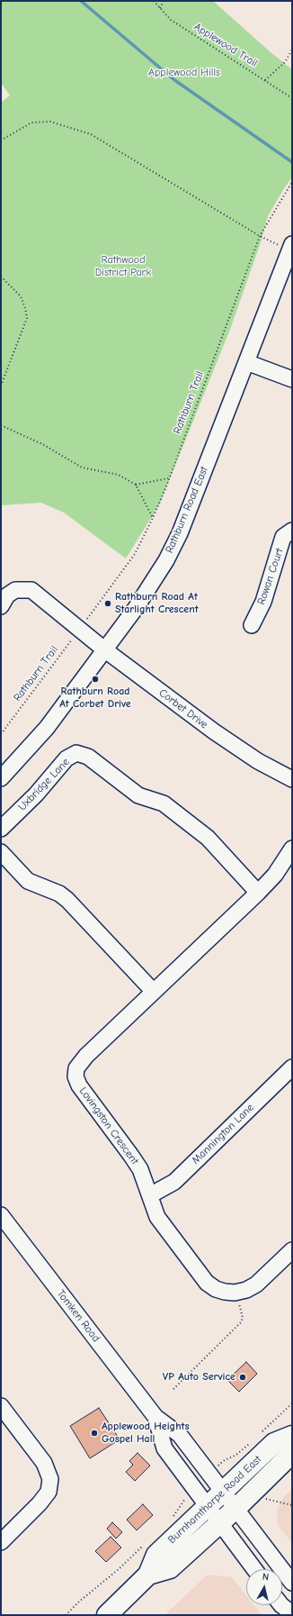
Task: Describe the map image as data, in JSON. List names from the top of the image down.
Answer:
{
  "streets": {
    "main road": ["Burnhamthorpe Road East"],
    "street": [
      "Rathburn Road East",
      "Rowan Court",
      "Corbet Drive",
      "Uxbridge Lane",
      "Lovingston Crescent",
      "Mannington Lane",
      "Tomken Road"
    ],
    "path": ["Applewood Trail", "Rathburn Trail"]
  },
  "crossings": [
    ["Rathburn Trail", "Corbet Drive"],
    ["Rathburn Road East", "Corbet Drive"],
    ["Uxbridge Lane", "Lovingston Crescent"],
    ["Lovingston Crescent", "Mannington Lane"],
    ["Tomken Road", "Burnhamthorpe Road East"]
  ],
  "parks": ["Applewood Hills", "Rathwood District Park"],
  "places": [
    "Rathburn Road At Starlight Crescent",
    "Rathburn Road At Corbet Drive",
    "VP Auto Service",
    "Applewood Heights Gospel Hall"
  ],
  "north": "top"
}
